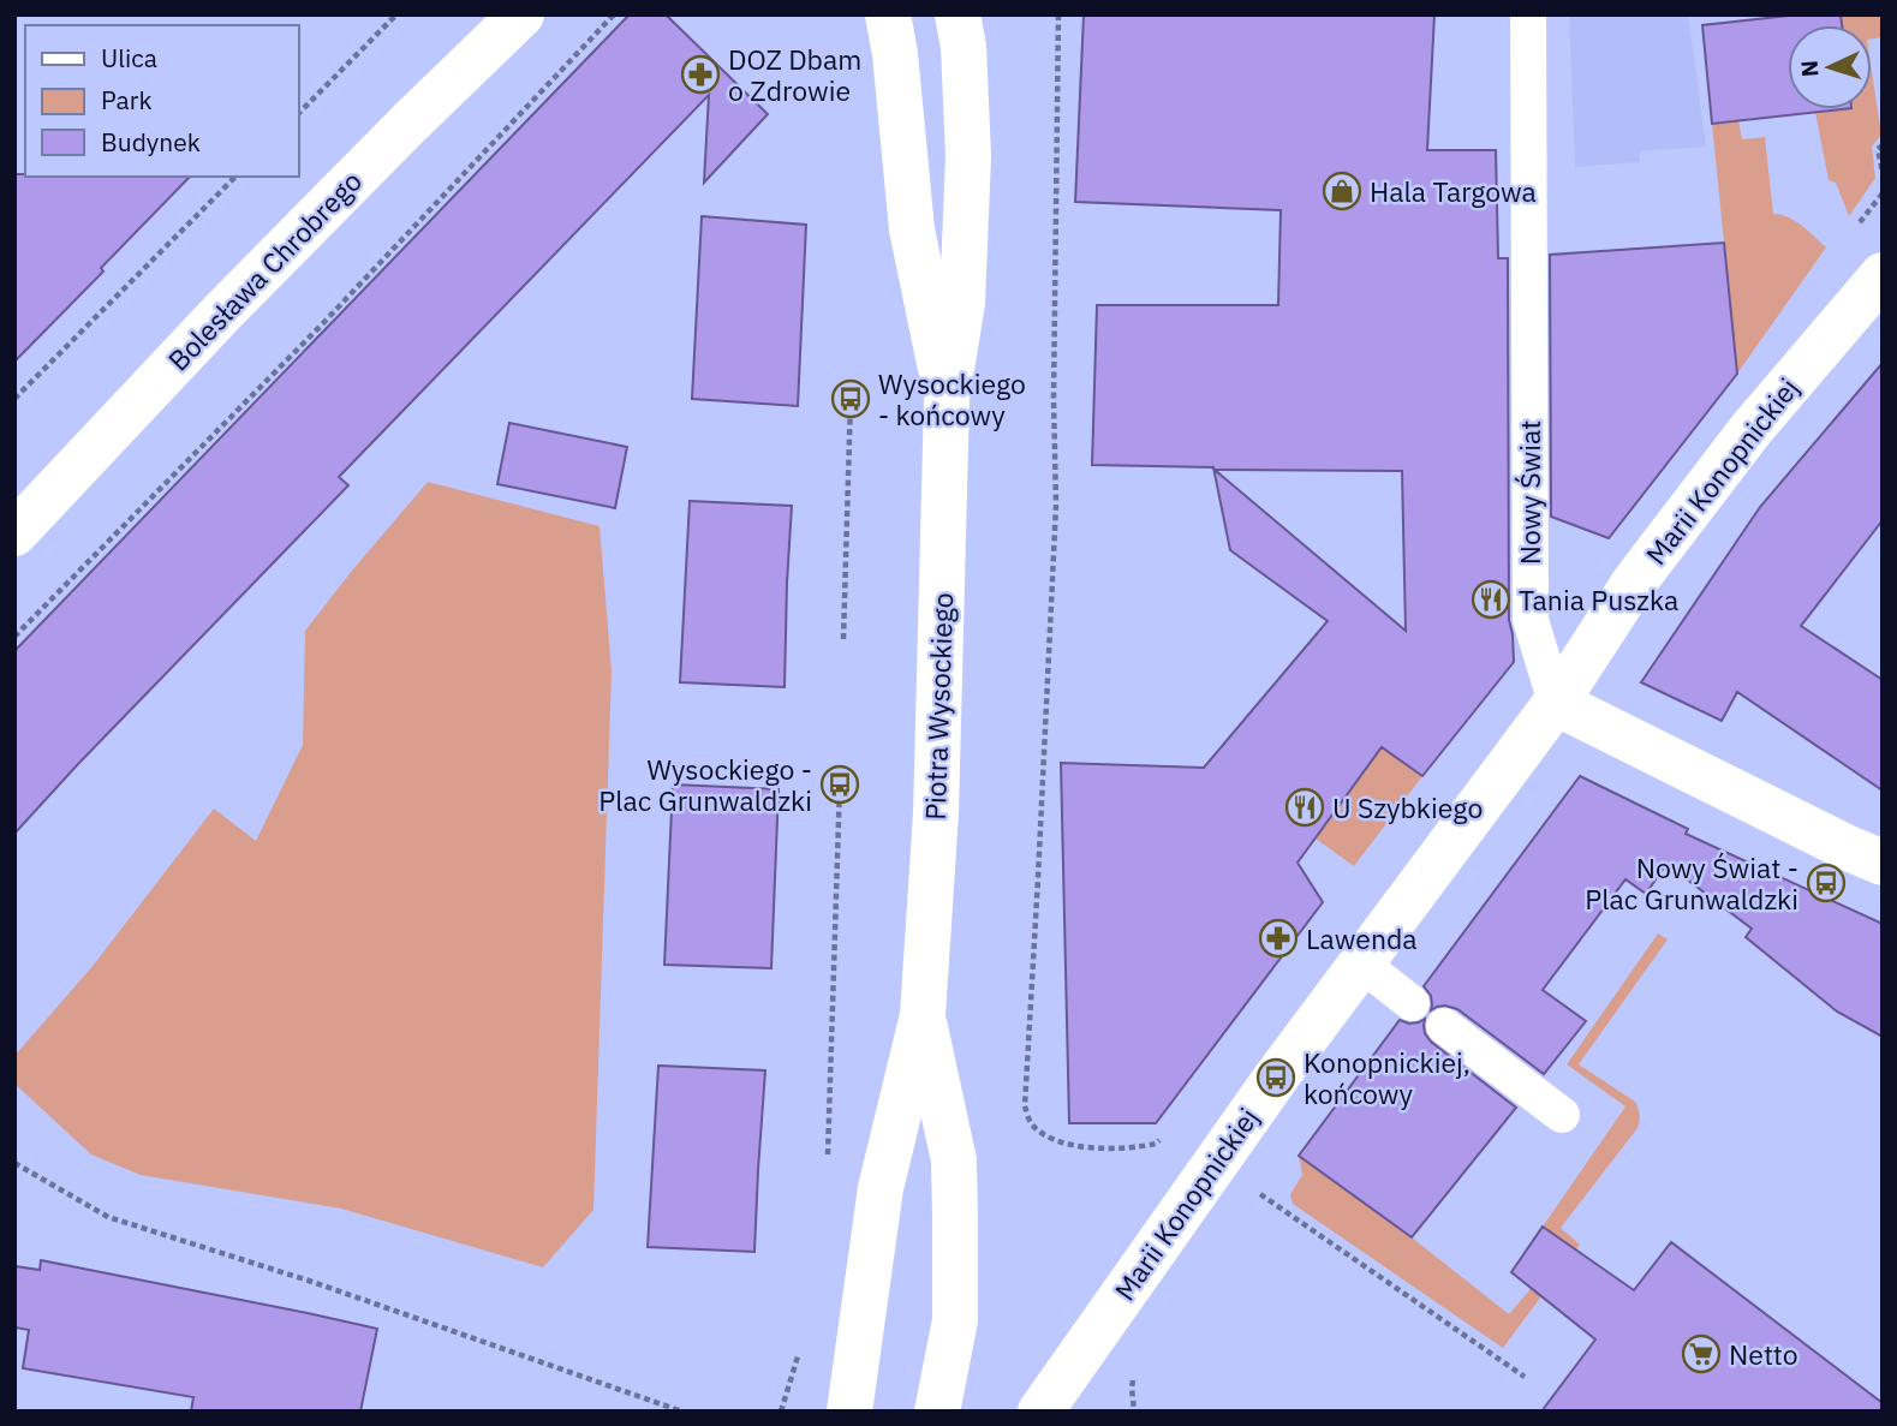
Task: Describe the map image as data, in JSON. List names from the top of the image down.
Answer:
{
  "streets": {
    "street": ["Bolesława Chrobrego", "Marii Konopnickiej", "Piotra Wysockiego"],
    "lane": ["Nowy Świat"]
  },
  "crossings": [
    ["Marii Konopnickiej", "Nowy Świat"]
  ],
  "places": {
    "pharmacy": ["DOZ Dbam o Zdrowie", "Lawenda"],
    "shop": ["Hala Targowa"],
    "bus stop": [
      "Wysockiego - końcowy",
      "Wysockiego - Plac Grunwaldzki",
      "Nowy Świat - Plac Grunwaldzki",
      "Konopnickiej, końcowy"
    ],
    "restaurant": ["Tania Puszka", "U Szybkiego"],
    "supermarket": ["Netto"]
  },
  "legend": ["Ulica", "Park", "Budynek"],
  "north": "left"
}
